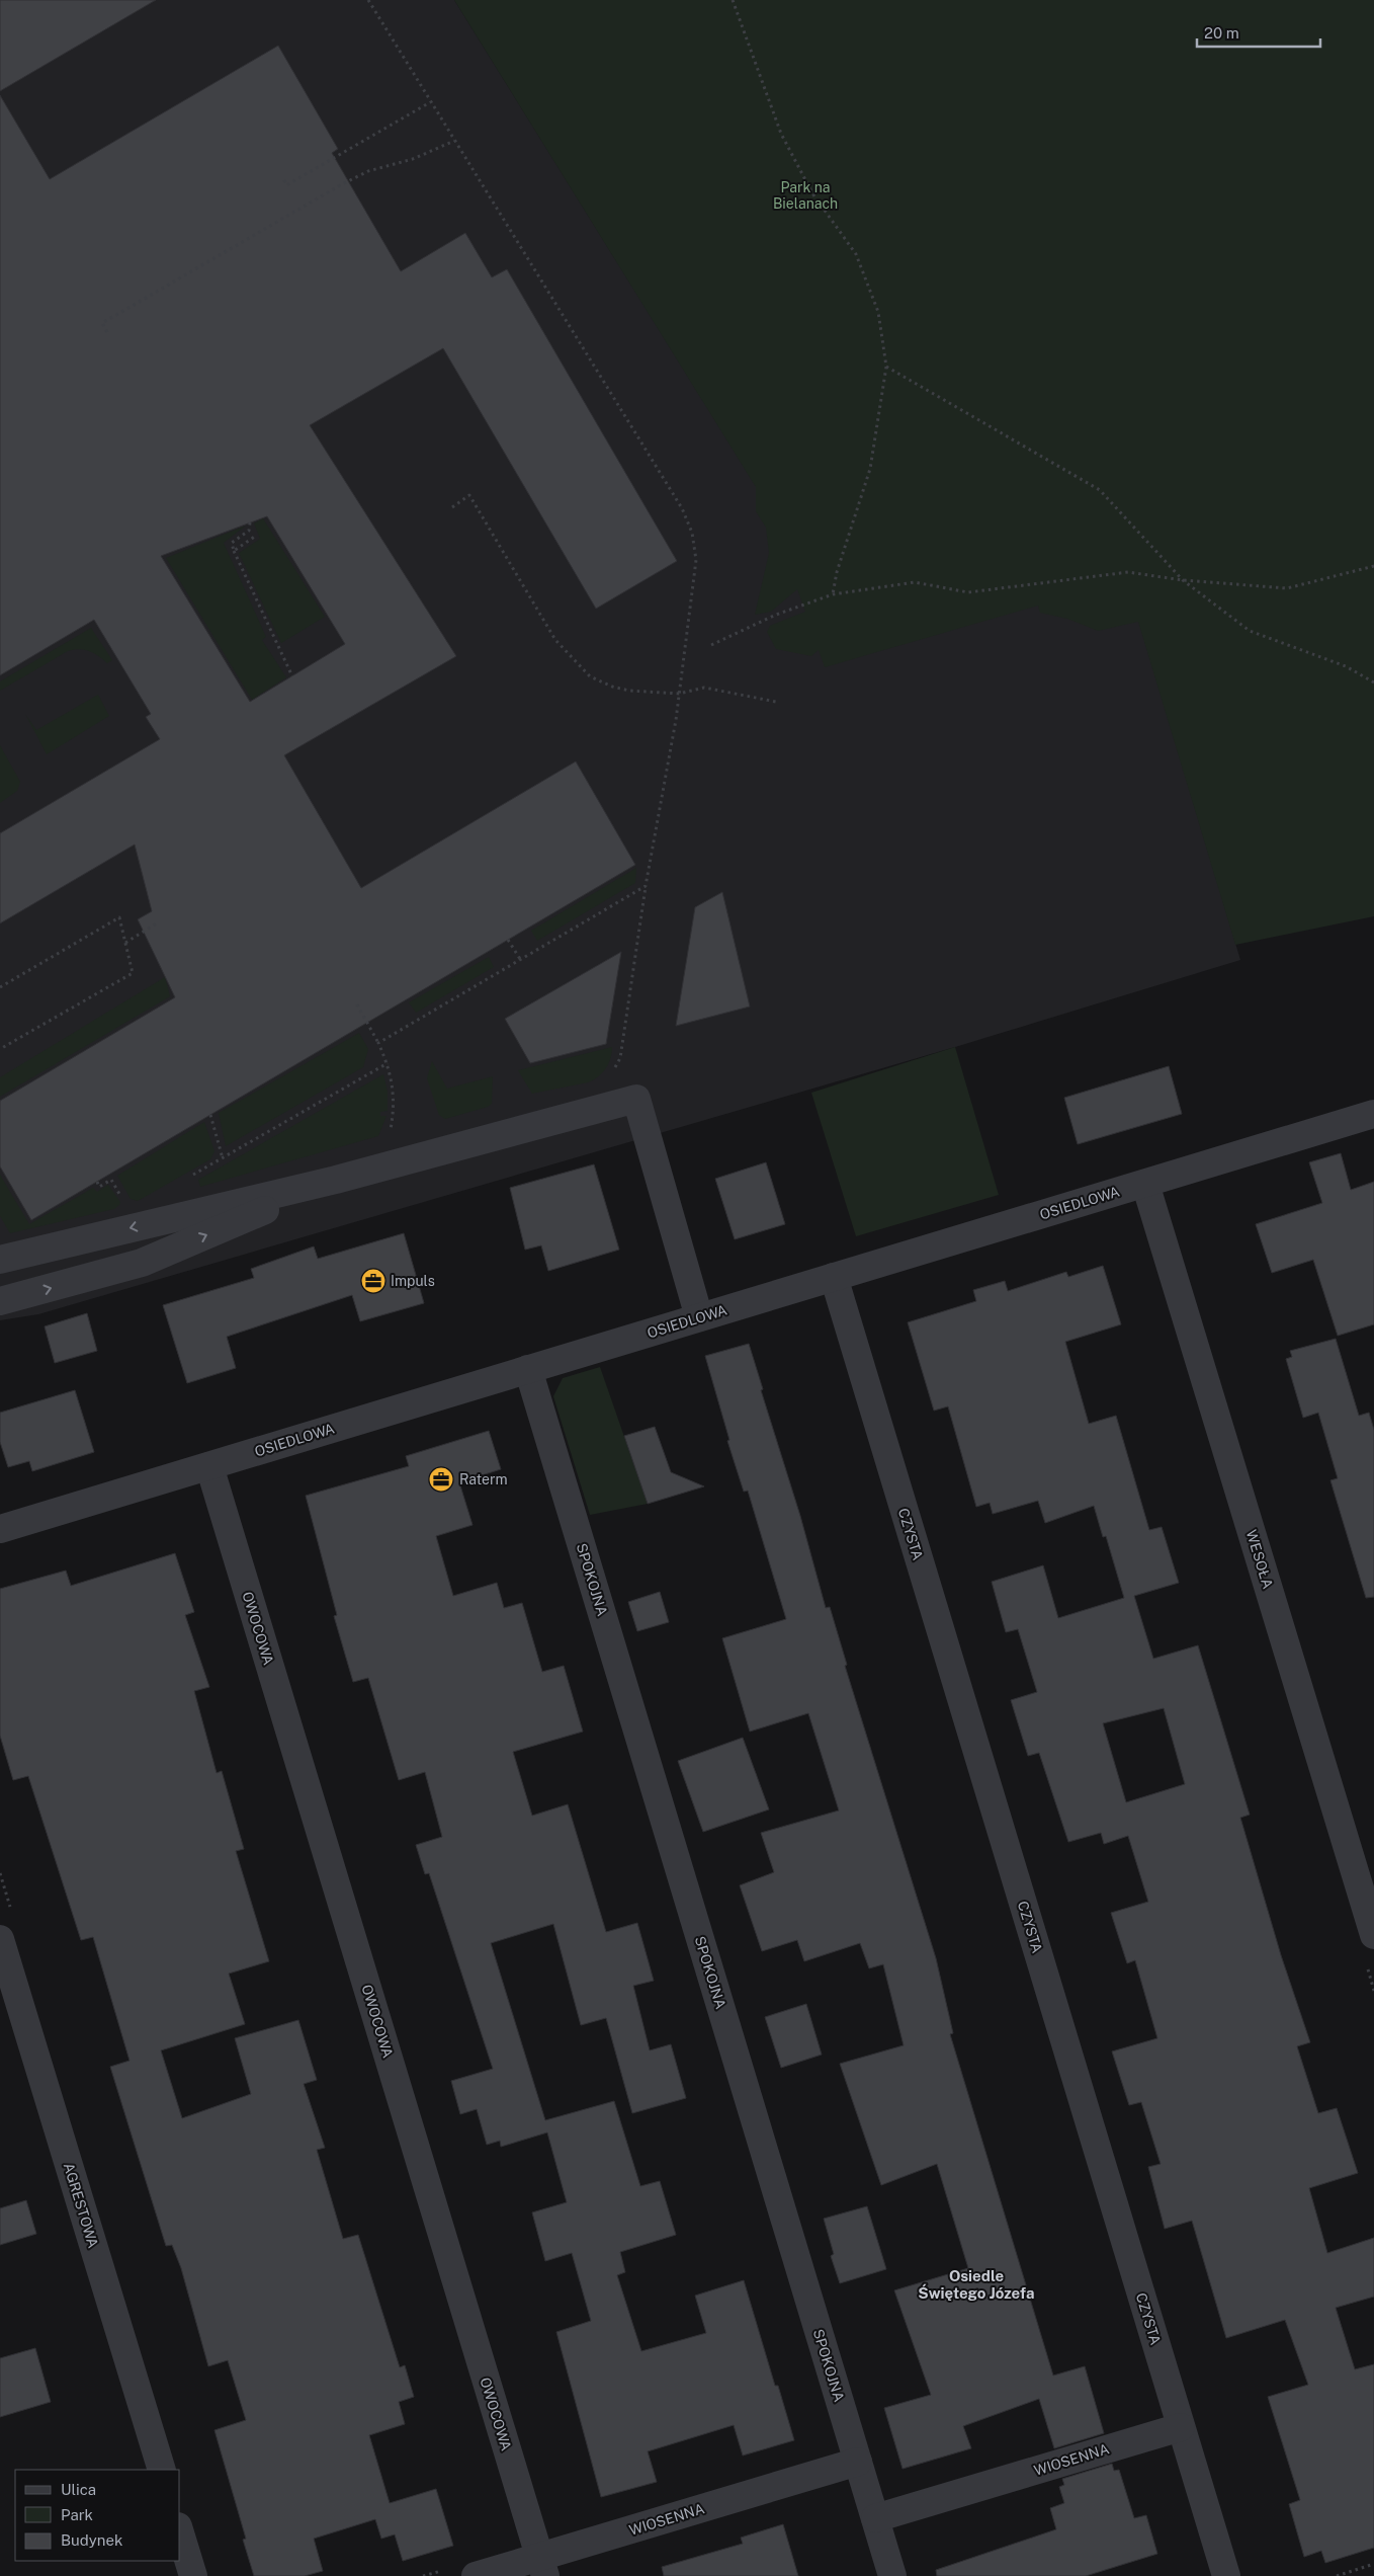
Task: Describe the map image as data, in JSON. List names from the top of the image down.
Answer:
{
  "streets": {
    "street": [
      "OSIEDLOWA",
      "CZYSTA",
      "WESOŁA",
      "SPOKOJNA",
      "OWOCOWA",
      "AGRESTOWA",
      "WIOSENNA"
    ]
  },
  "crossings": [
    ["OSIEDLOWA", "CZYSTA"],
    ["OSIEDLOWA", "WESOŁA"],
    ["OSIEDLOWA", "SPOKOJNA"],
    ["OSIEDLOWA", "OWOCOWA"],
    ["CZYSTA", "WIOSENNA"],
    ["SPOKOJNA", "WIOSENNA"],
    ["OWOCOWA", "WIOSENNA"]
  ],
  "districts": ["Osiedle Świętego Józefa"],
  "parks": ["Park na Bielanach"],
  "places": {
    "office": ["Impuls", "Raterm"]
  },
  "legend": ["Ulica", "Park", "Budynek"],
  "scale_bar": "20 m"
}
